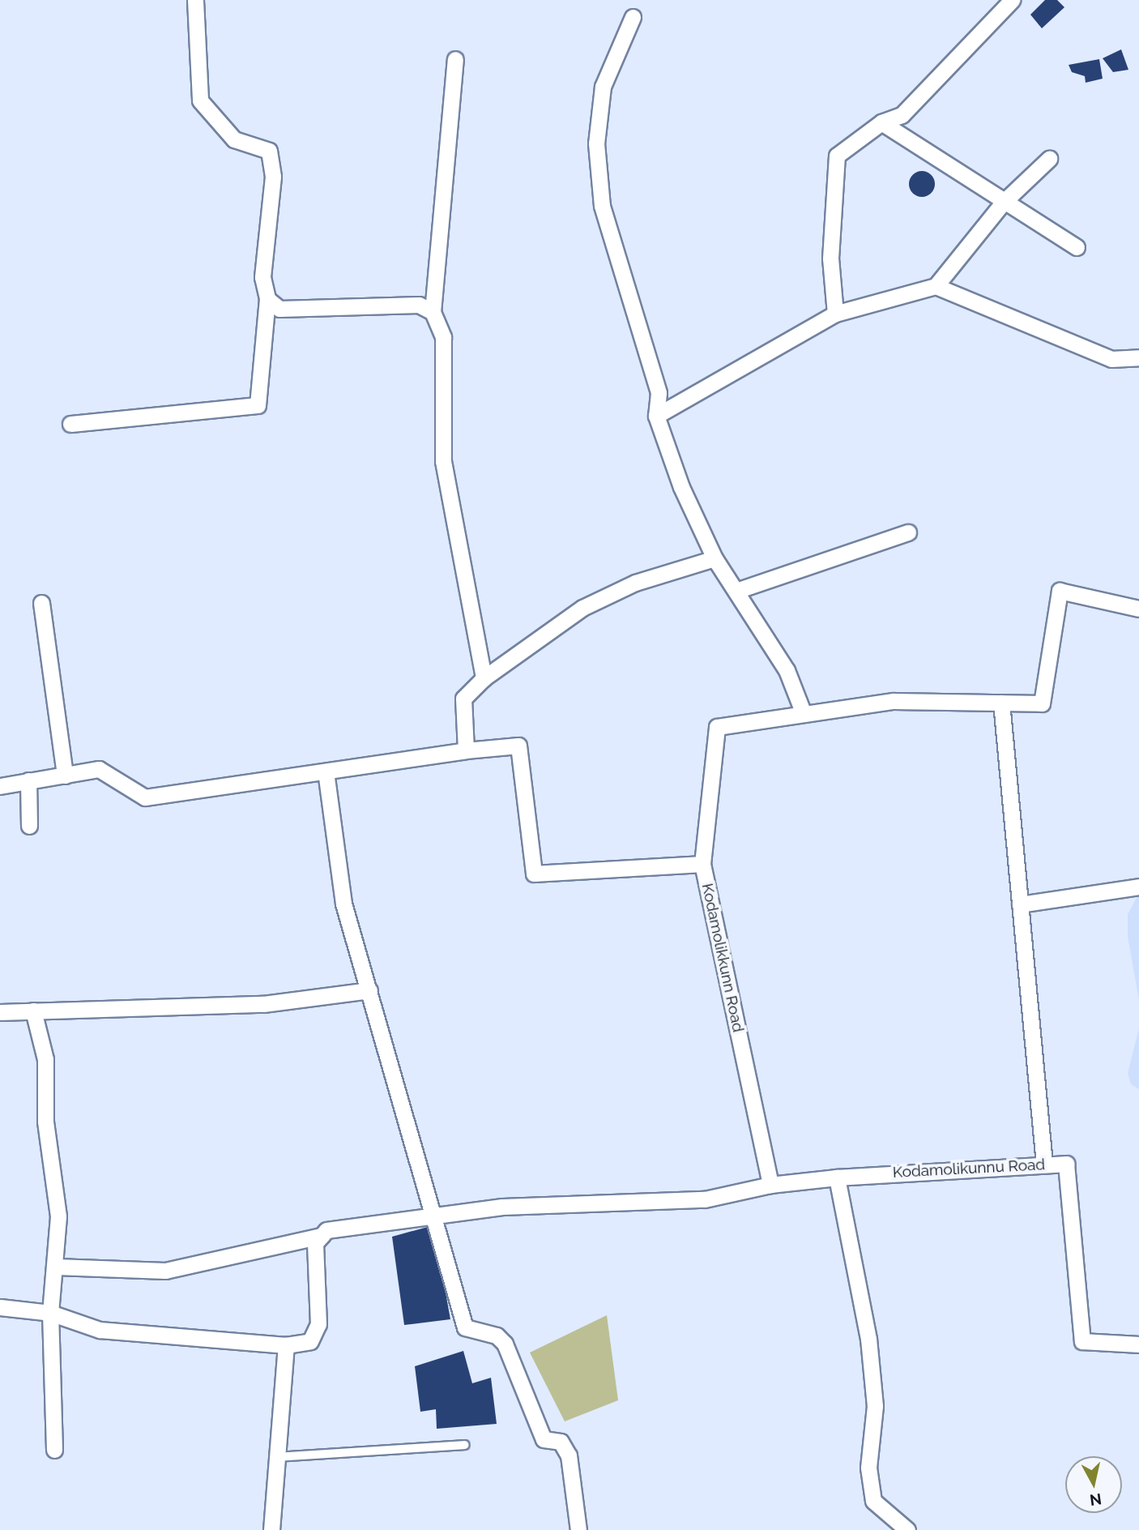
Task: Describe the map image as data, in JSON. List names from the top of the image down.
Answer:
{
  "streets": {
    "street": ["Kodamolikkunn Road", "Kodamolikunnu Road"]
  },
  "north": "bottom"
}
